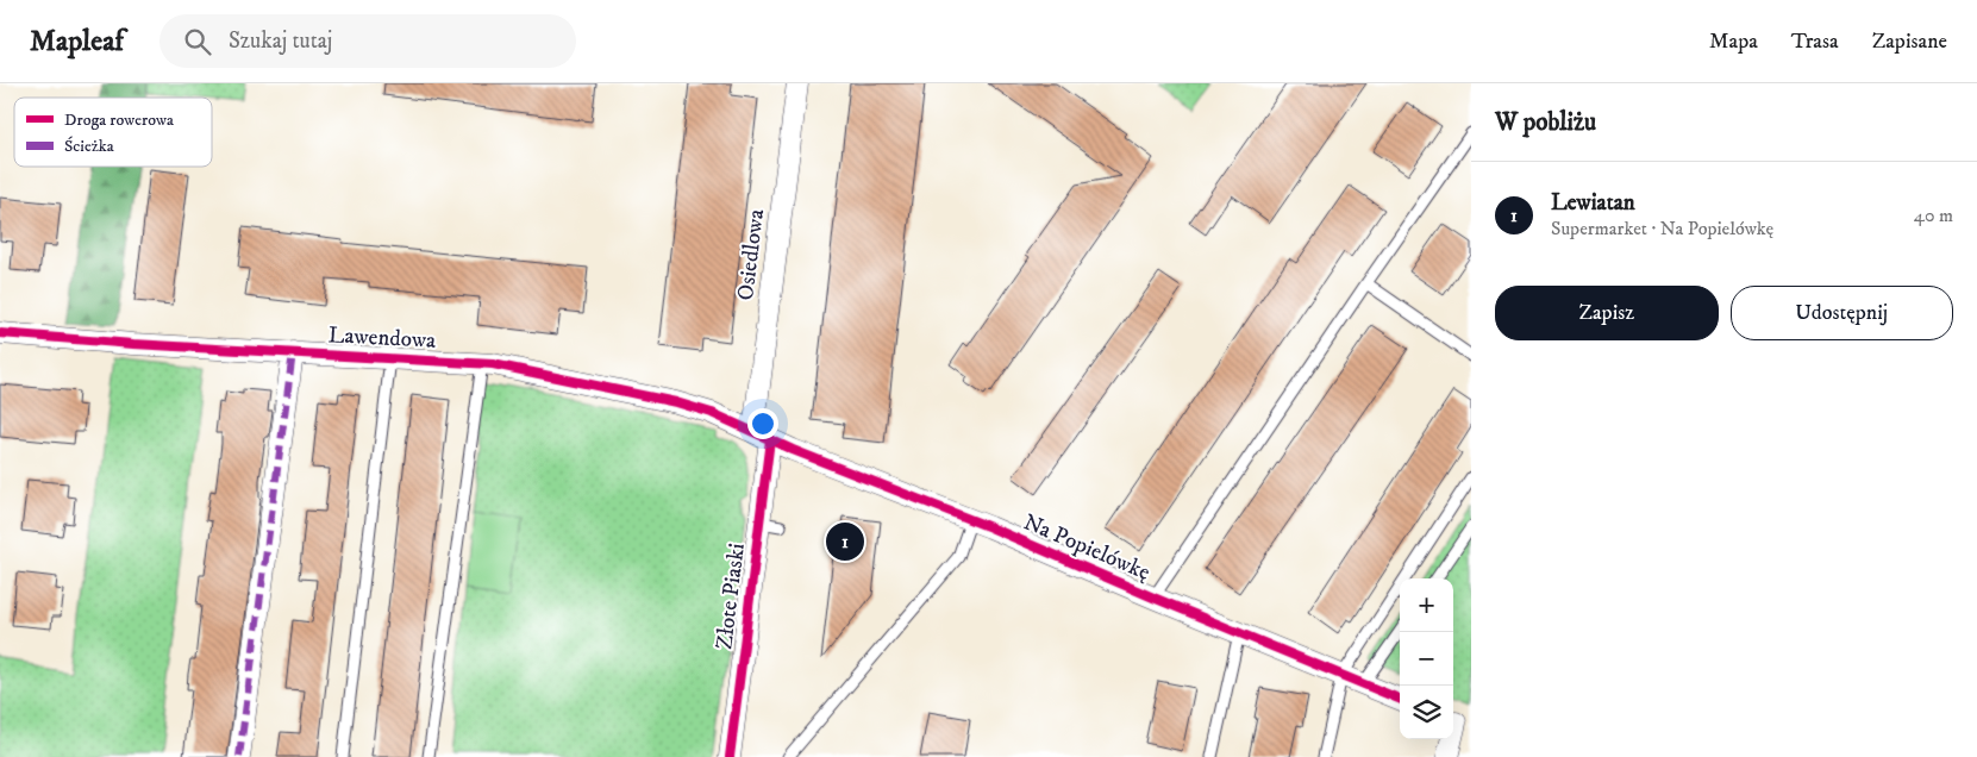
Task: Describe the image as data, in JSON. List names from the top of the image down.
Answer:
{
  "streets": {
    "street": [
      "Osiedlowa",
      "Lawendowa",
      "Na Popielówkę",
      "Złote Piaski"
    ]
  },
  "crossings": [
    ["Osiedlowa", "Lawendowa"],
    ["Osiedlowa", "Na Popielówkę"],
    ["Osiedlowa", "Złote Piaski"],
    ["Lawendowa", "Na Popielówkę"],
    ["Lawendowa", "Złote Piaski"],
    ["Na Popielówkę", "Złote Piaski"]
  ],
  "legend": ["Droga rowerowa", "Ścieżka"],
  "page": {
    "header": "Mapleaf",
    "search": "Szukaj tutaj",
    "nav": ["Mapa", "Trasa", "Zapisane"],
    "heading": "W pobliżu",
    "list": [
      {
        "mark": "1",
        "name": "Lewiatan",
        "note": "Supermarket · Na Popielówkę",
        "value": "40 m"
      }
    ],
    "buttons": ["Zapisz", "Udostępnij"],
    "pins": "1",
    "map_buttons": ["+", "−"]
  }
}
